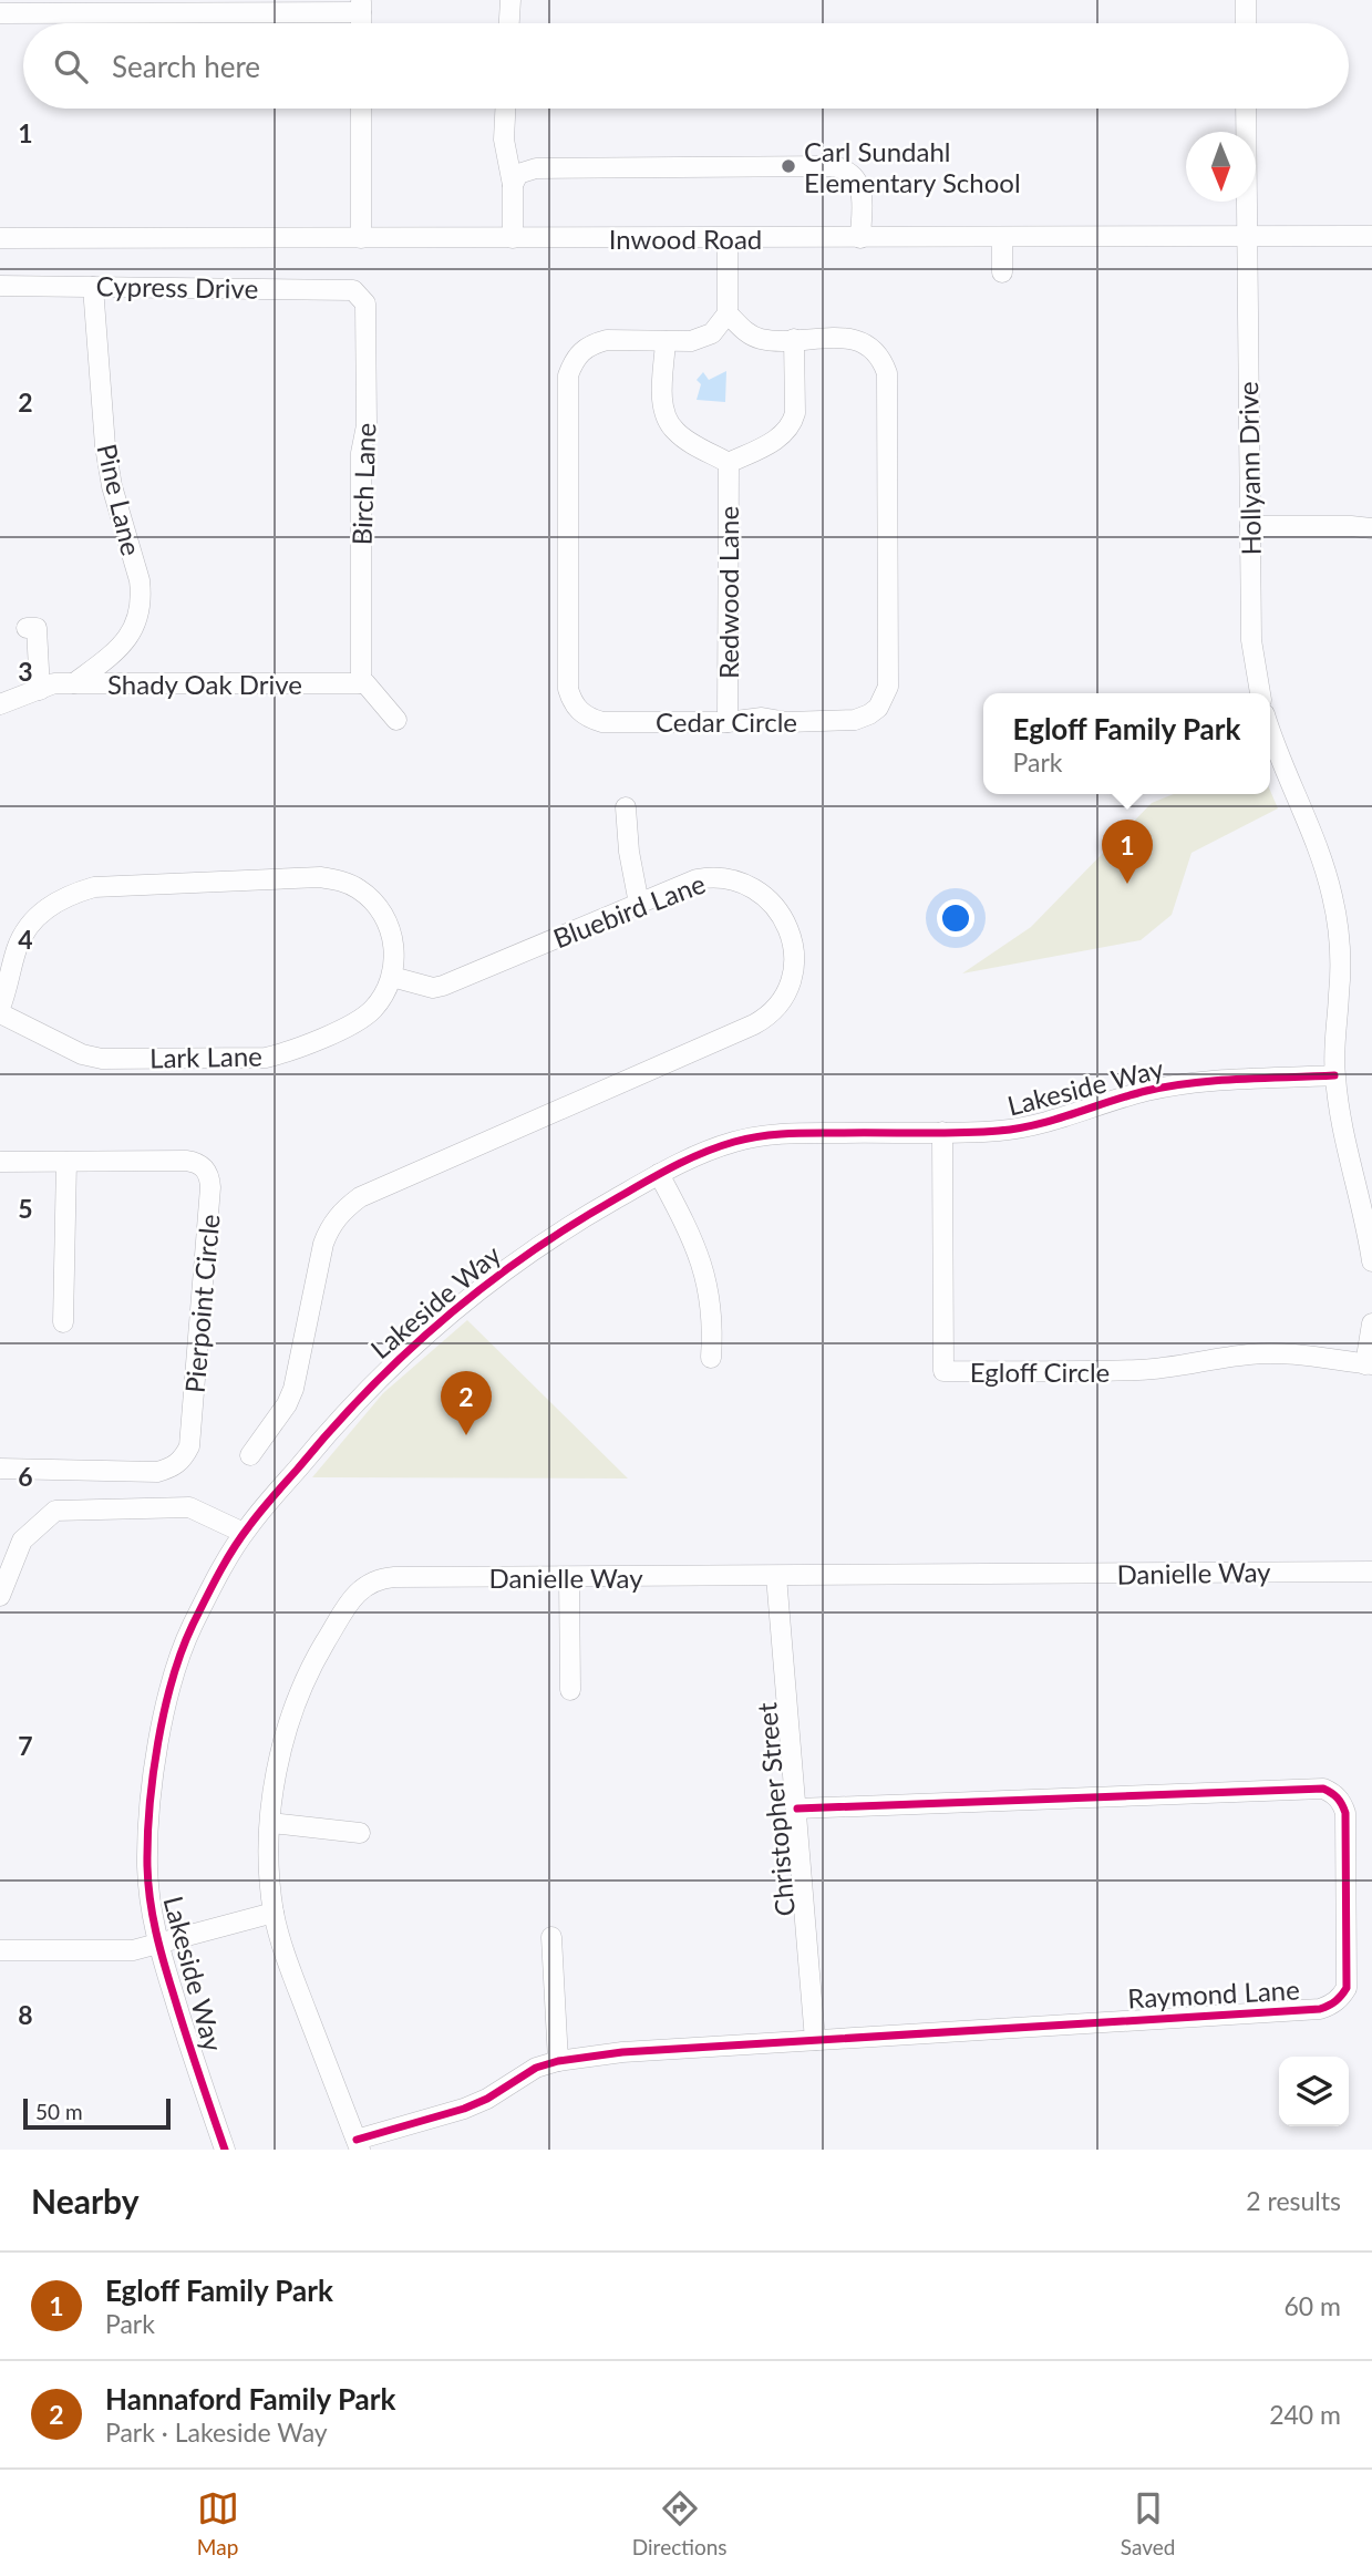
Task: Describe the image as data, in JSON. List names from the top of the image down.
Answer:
{
  "streets": {
    "street": [
      "Inwood Road",
      "Cypress Drive",
      "Hollyann Drive",
      "Birch Lane",
      "Pine Lane",
      "Redwood Lane",
      "Shady Oak Drive",
      "Cedar Circle",
      "Bluebird Lane",
      "Lark Lane",
      "Lakeside Way",
      "Pierpoint Circle",
      "Egloff Circle",
      "Danielle Way",
      "Christopher Street",
      "Raymond Lane"
    ]
  },
  "crossings": [
    ["Inwood Road", "Hollyann Drive"],
    ["Cypress Drive", "Birch Lane"],
    ["Cypress Drive", "Pine Lane"],
    ["Birch Lane", "Shady Oak Drive"],
    ["Pine Lane", "Shady Oak Drive"],
    ["Redwood Lane", "Cedar Circle"],
    ["Bluebird Lane", "Lark Lane"],
    ["Lakeside Way", "Egloff Circle"],
    ["Danielle Way", "Christopher Street"],
    ["Danielle Way", "Raymond Lane"],
    ["Christopher Street", "Raymond Lane"]
  ],
  "places": ["Carl Sundahl Elementary School"],
  "scale_bar": "50 m",
  "north": "bottom",
  "page": {
    "search": "Search here",
    "popup": ["Egloff Family Park", "Park"],
    "pins": ["1", "2"],
    "scale": "50 m",
    "heading": ["Nearby", "2 results"],
    "list": [
      {
        "mark": "1",
        "name": "Egloff Family Park",
        "note": "Park",
        "value": "60 m"
      },
      {
        "mark": "2",
        "name": "Hannaford Family Park",
        "note": "Park · Lakeside Way",
        "value": "240 m"
      }
    ],
    "nav": ["Map", "Directions", "Saved"]
  },
  "grid": {
    "rows": [
      "1",
      "2",
      "3",
      "4",
      "5",
      "6",
      "7",
      "8"
    ]
  }
}
